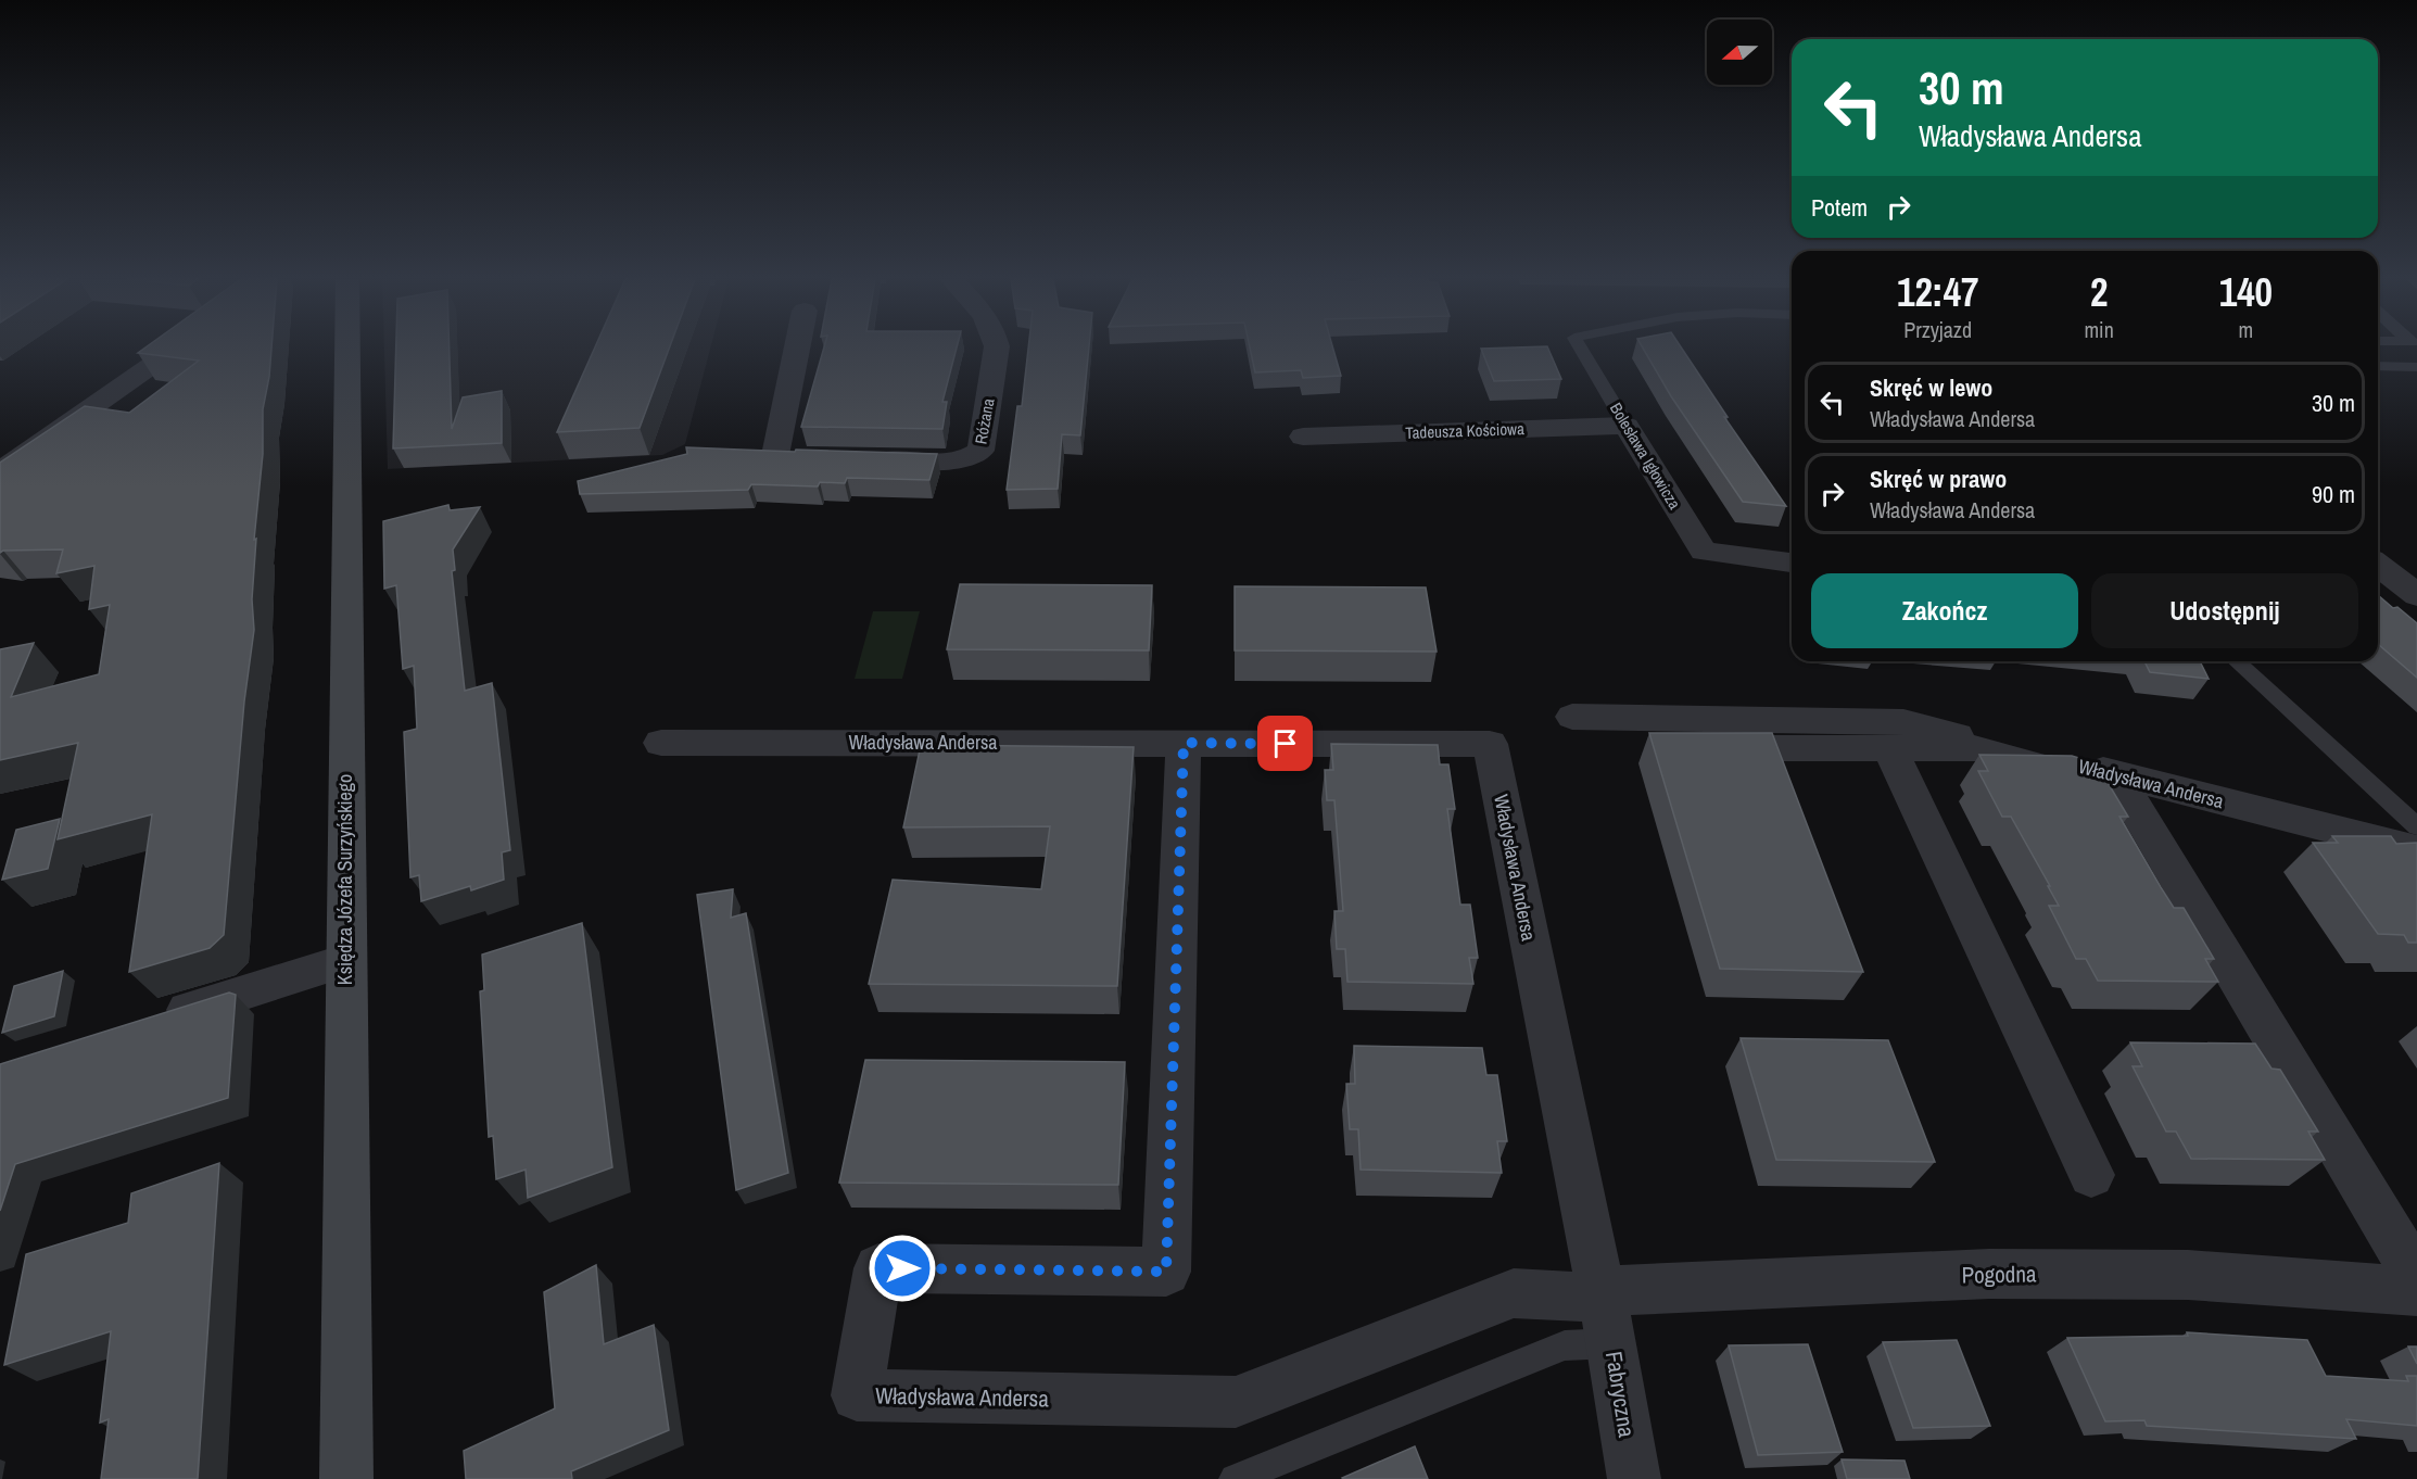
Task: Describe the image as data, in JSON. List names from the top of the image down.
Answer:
{
  "streets": {
    "street": [
      "Różana",
      "Tadeusza Kościowa",
      "Bolesława Igłowicza",
      "Władysława Andersa",
      "Księdza Józefa Surzyńskiego",
      "Pogodna",
      "Fabryczna"
    ]
  },
  "crossings": [
    ["Tadeusza Kościowa", "Bolesława Igłowicza"],
    ["Władysława Andersa", "Pogodna"],
    ["Władysława Andersa", "Fabryczna"],
    ["Pogodna", "Fabryczna"]
  ],
  "north": "left",
  "page": {
    "turn": ["30 m", "Władysława Andersa"],
    "then": "Potem",
    "eta": [
      "12:47",
      "Przyjazd",
      "2",
      "min",
      "140",
      "m"
    ],
    "list": [
      {
        "name": "Skręć w lewo",
        "note": "Władysława Andersa",
        "value": "30 m"
      },
      {
        "name": "Skręć w prawo",
        "note": "Władysława Andersa",
        "value": "90 m"
      }
    ],
    "buttons": ["Zakończ", "Udostępnij"]
  }
}
